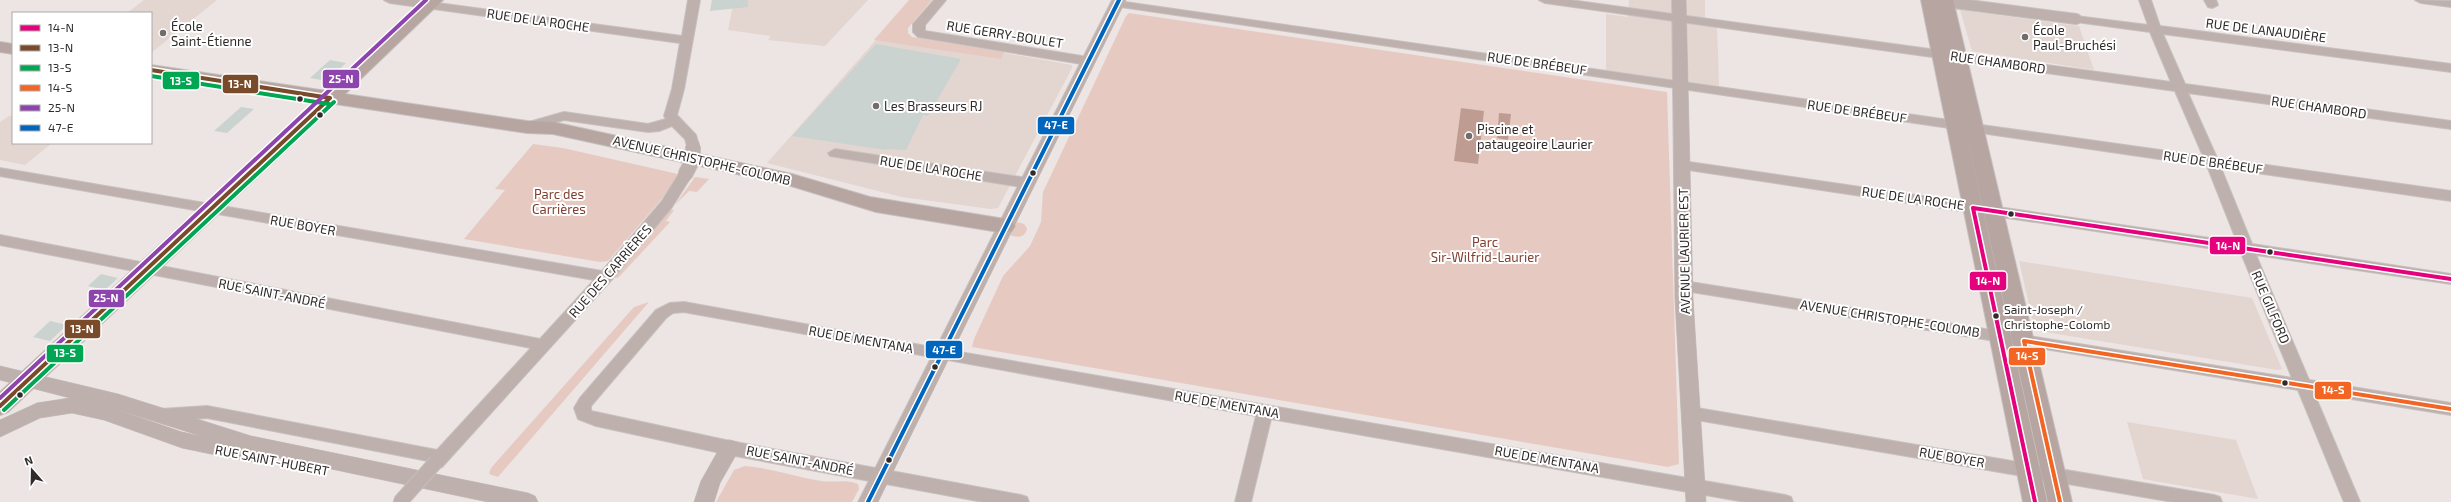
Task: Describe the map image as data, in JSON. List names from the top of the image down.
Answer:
{
  "streets": {
    "main road": ["AVENUE CHRISTOPHE-COLOMB"],
    "street": [
      "RUE DE LA ROCHE",
      "RUE DE LANAUDIÈRE",
      "RUE GERRY-BOULET",
      "RUE CHAMBORD",
      "RUE DE BRÉBEUF",
      "RUE BOYER",
      "AVENUE LAURIER EST",
      "RUE DES CARRIÈRES",
      "RUE SAINT-ANDRÉ",
      "RUE GILFORD",
      "RUE DE MENTANA",
      "RUE SAINT-HUBERT"
    ]
  },
  "crossings": [
    ["RUE DE LA ROCHE", "AVENUE LAURIER EST"],
    ["RUE DE LA ROCHE", "RUE GILFORD"],
    ["RUE DE LANAUDIÈRE", "RUE GILFORD"],
    ["RUE CHAMBORD", "AVENUE LAURIER EST"],
    ["RUE CHAMBORD", "RUE GILFORD"],
    ["RUE DE BRÉBEUF", "AVENUE LAURIER EST"],
    ["RUE DE BRÉBEUF", "RUE GILFORD"],
    ["AVENUE CHRISTOPHE-COLOMB", "AVENUE LAURIER EST"],
    ["AVENUE CHRISTOPHE-COLOMB", "RUE DES CARRIÈRES"],
    ["AVENUE CHRISTOPHE-COLOMB", "RUE GILFORD"],
    ["RUE BOYER", "AVENUE LAURIER EST"],
    ["RUE BOYER", "RUE DES CARRIÈRES"],
    ["AVENUE LAURIER EST", "RUE DE MENTANA"],
    ["RUE DES CARRIÈRES", "RUE SAINT-ANDRÉ"],
    ["RUE DES CARRIÈRES", "RUE SAINT-HUBERT"],
    ["RUE SAINT-ANDRÉ", "RUE DE MENTANA"]
  ],
  "parks": ["Parc des Carrières", "Parc Sir-Wilfrid-Laurier"],
  "places": [
    "École Saint-Étienne",
    "École Paul-Bruchési",
    "Les Brasseurs RJ",
    "Piscine et pataugeoire Laurier",
    "Saint-Joseph / Christophe-Colomb"
  ],
  "lines": [
    "transit line 25-N",
    "transit line 47-E",
    "transit line 13-N",
    "transit line 13-S",
    "transit line 14-N",
    "transit line 14-S"
  ],
  "legend": [
    "14-N",
    "13-N",
    "13-S",
    "14-S",
    "25-N",
    "47-E"
  ],
  "north": "top"
}
